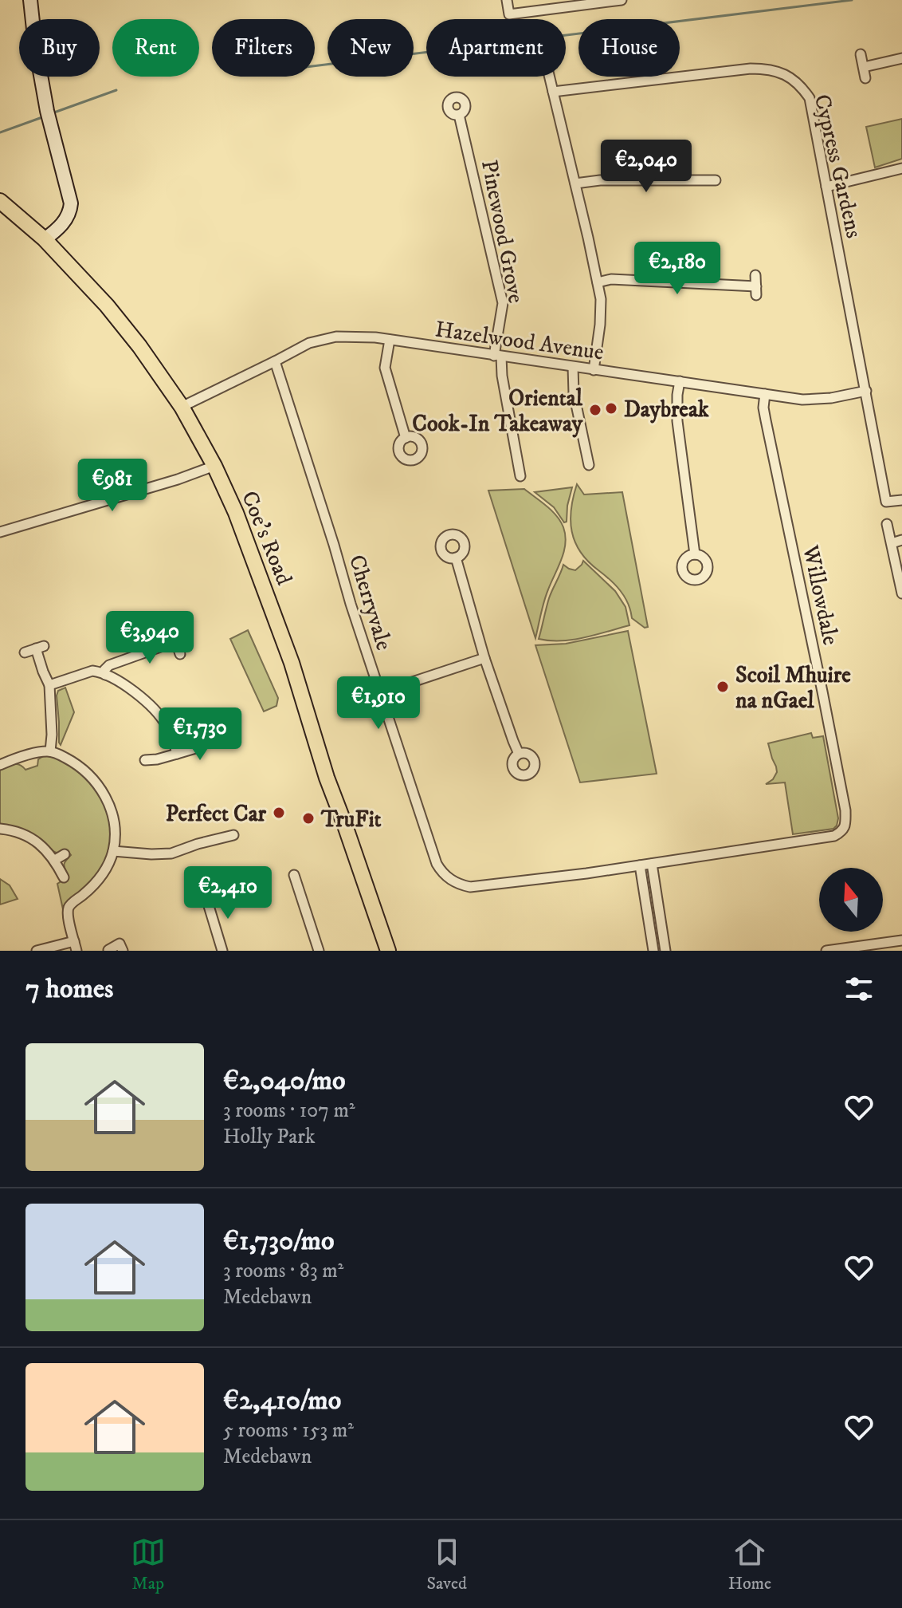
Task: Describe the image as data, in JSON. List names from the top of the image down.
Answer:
{
  "streets": {
    "main road": ["Coe's Road"],
    "street": [
      "Cypress Gardens",
      "Pinewood Grove",
      "Hazelwood Avenue",
      "Willowdale",
      "Cherryvale"
    ]
  },
  "crossings": [
    ["Cypress Gardens", "Hazelwood Avenue"],
    ["Pinewood Grove", "Hazelwood Avenue"],
    ["Hazelwood Avenue", "Coe's Road"],
    ["Hazelwood Avenue", "Willowdale"],
    ["Hazelwood Avenue", "Cherryvale"],
    ["Willowdale", "Cherryvale"]
  ],
  "places": [
    "Daybreak",
    "Oriental Cook-In Takeaway",
    "Scoil Mhuire na nGael",
    "Perfect Car",
    "TruFit"
  ],
  "north": "top",
  "page": {
    "chip": [
      "Buy",
      "Rent",
      "Filters",
      "New",
      "Apartment",
      "House"
    ],
    "price": [
      "€2,040",
      "€2,180",
      "€981",
      "€3,940",
      "€1,910",
      "€1,730",
      "€2,410"
    ],
    "heading": "7 homes",
    "list": [
      {
        "name": "€2,040/mo",
        "note": "3 rooms · 107 m² · Holly Park"
      },
      {
        "name": "€1,730/mo",
        "note": "3 rooms · 83 m² · Medebawn"
      },
      {
        "name": "€2,410/mo",
        "note": "5 rooms · 153 m² · Medebawn"
      }
    ],
    "tabs": ["Map", "Saved", "Home"]
  }
}
